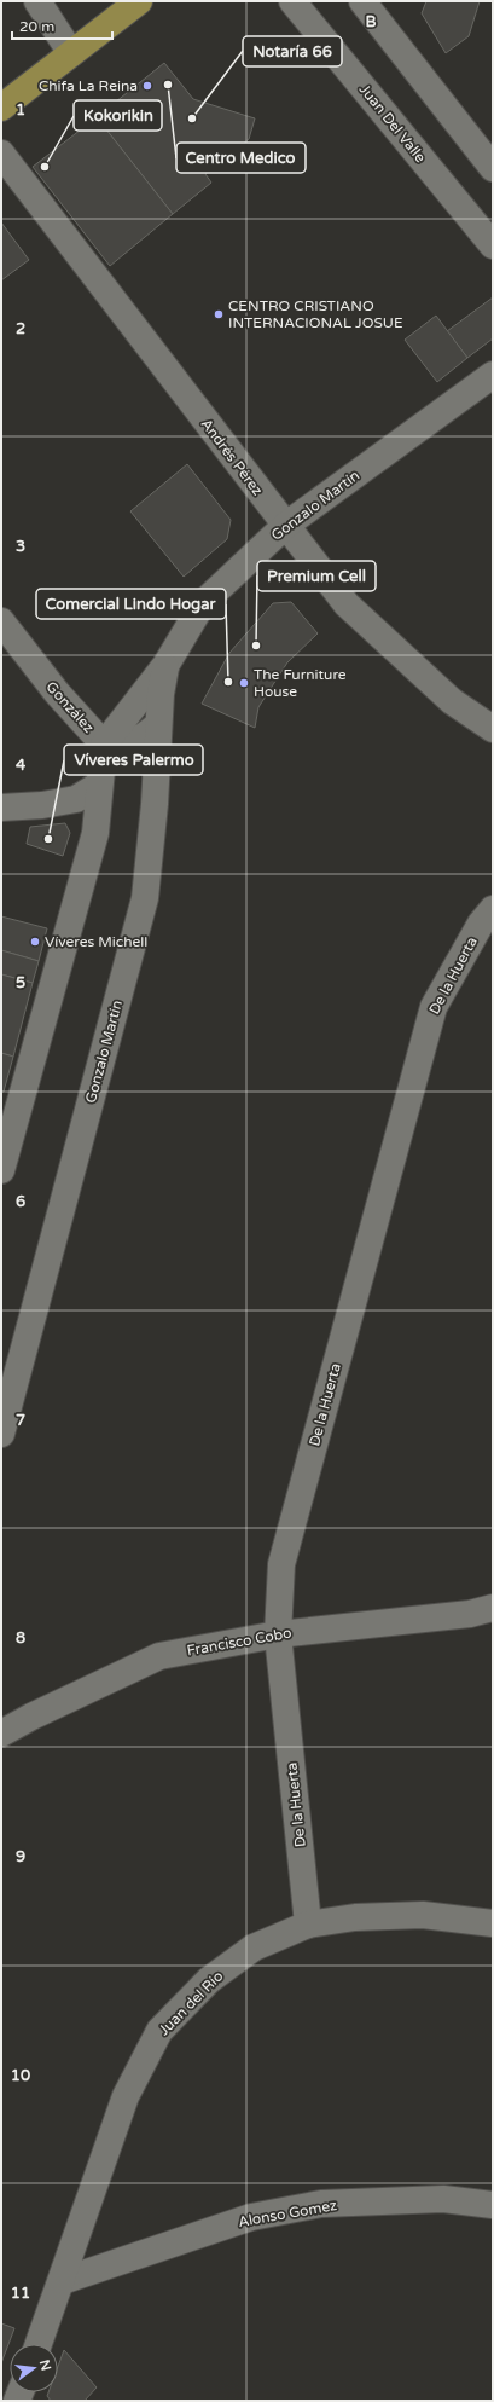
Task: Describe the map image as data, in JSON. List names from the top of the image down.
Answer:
{
  "streets": {
    "street": [
      "Juan Del Valle",
      "Andrés Pérez",
      "Gonzalo Martín",
      "González",
      "De la Huerta",
      "Francisco Cobo",
      "Juan del Río",
      "Alonso Gomez"
    ]
  },
  "crossings": [
    ["Andrés Pérez", "Gonzalo Martín"],
    ["Gonzalo Martín", "González"],
    ["De la Huerta", "Francisco Cobo"],
    ["De la Huerta", "Juan del Río"],
    ["Juan del Río", "Alonso Gomez"]
  ],
  "places": [
    "Centro Medico",
    "Chifa La Reina",
    "Notaría 66",
    "Kokorikin",
    "CENTRO CRISTIANO INTERNACIONAL JOSUE",
    "Premium Cell",
    "Comercial Lindo Hogar",
    "The Furniture House",
    "Víveres Palermo",
    "Víveres Michell"
  ],
  "scale_bar": "20 m",
  "north": "right",
  "grid": {
    "columns": ["B"],
    "rows": [
      "1",
      "2",
      "3",
      "4",
      "5",
      "6",
      "7",
      "8",
      "9",
      "10",
      "11"
    ]
  }
}
